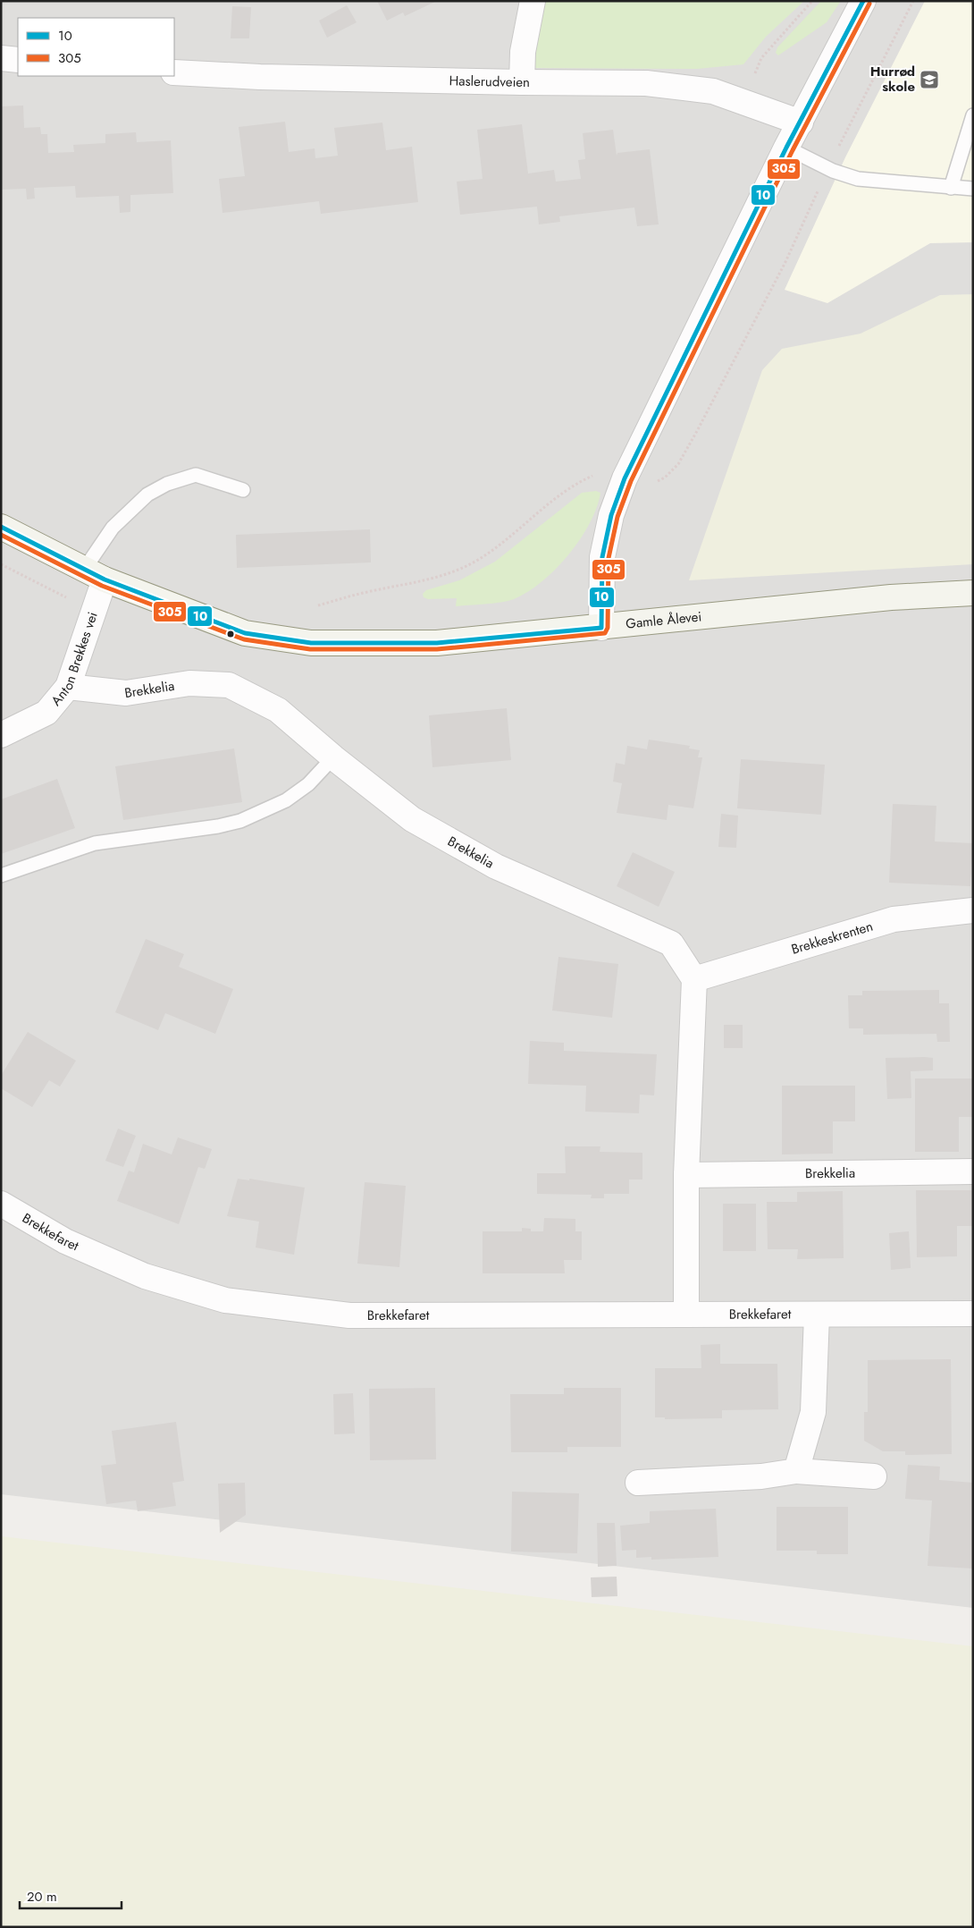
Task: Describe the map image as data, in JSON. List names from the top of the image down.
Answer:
{
  "streets": {
    "main road": ["Gamle Ålevei"],
    "street": [
      "Haslerudveien",
      "Anton Brekkes vei",
      "Brekkelia",
      "Brekkeskrenten",
      "Brekkefaret"
    ]
  },
  "crossings": [
    ["Gamle Ålevei", "Anton Brekkes vei"],
    ["Anton Brekkes vei", "Brekkelia"],
    ["Brekkelia", "Brekkeskrenten"]
  ],
  "places": {
    "school or university": ["Hurrød skole"]
  },
  "lines": ["transit line 10", "transit line 305"],
  "legend": ["10", "305"],
  "scale_bar": "20 m"
}
